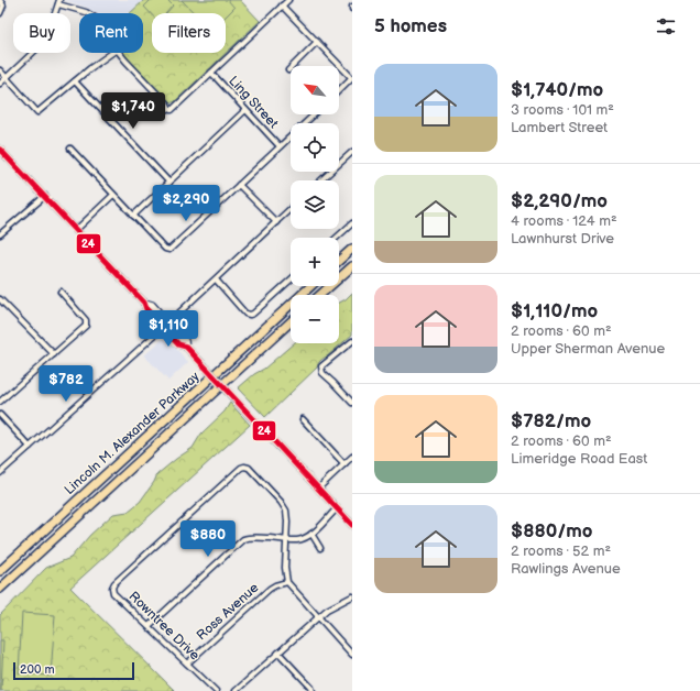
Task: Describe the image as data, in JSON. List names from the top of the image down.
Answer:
{
  "streets": {
    "highway": ["Lincoln M. Alexander Parkway"],
    "street": ["Ling Street", "Ross Avenue", "Rowntree Drive"]
  },
  "crossings": [
    ["Ross Avenue", "Rowntree Drive"]
  ],
  "lines": ["transit line 24"],
  "scale_bar": "200 m",
  "north": "top left",
  "page": {
    "heading": "5 homes",
    "chip": ["Buy", "Rent", "Filters"],
    "list": [
      {
        "name": "$1,740/mo",
        "note": "3 rooms · 101 m² · Lambert Street"
      },
      {
        "name": "$2,290/mo",
        "note": "4 rooms · 124 m² · Lawnhurst Drive"
      },
      {
        "name": "$1,110/mo",
        "note": "2 rooms · 60 m² · Upper Sherman Avenue"
      },
      {
        "name": "$782/mo",
        "note": "2 rooms · 60 m² · Limeridge Road East"
      },
      {
        "name": "$880/mo",
        "note": "2 rooms · 52 m² · Rawlings Avenue"
      }
    ],
    "map_buttons": ["+", "−"],
    "price": [
      "$1,740",
      "$2,290",
      "$1,110",
      "$782",
      "$880"
    ],
    "scale": "200 m"
  }
}
